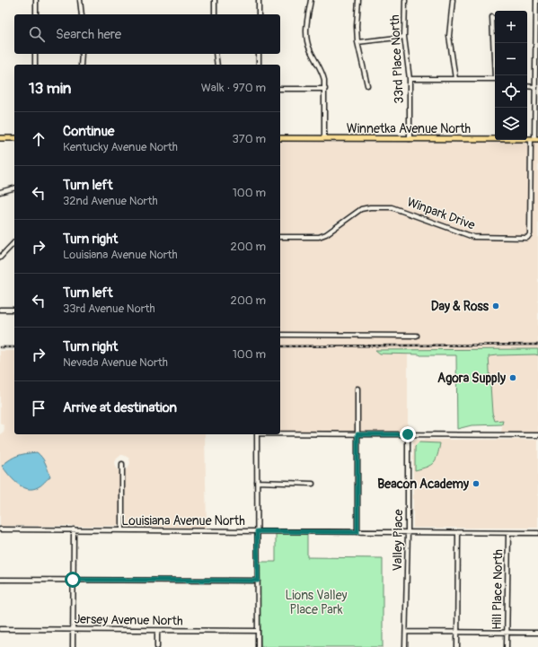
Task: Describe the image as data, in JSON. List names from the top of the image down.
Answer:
{
  "streets": {
    "main road": ["Winnetka Avenue North"],
    "street": [
      "33rd Place North",
      "Winpark Drive",
      "Louisiana Avenue North",
      "Valley Place",
      "Hill Place North",
      "Jersey Avenue North"
    ]
  },
  "crossings": [
    ["33rd Place North", "Winnetka Avenue North"],
    ["Winnetka Avenue North", "Winpark Drive"],
    ["Louisiana Avenue North", "Valley Place"],
    ["Louisiana Avenue North", "Hill Place North"]
  ],
  "parks": ["Lions Valley Place Park"],
  "places": ["Day & Ross", "Agora Supply", "Beacon Academy"],
  "page": {
    "map_buttons": ["+", "−"],
    "search": "Search here",
    "heading": ["13 min", "Walk · 970 m"],
    "list": [
      ["Continue", "Kentucky Avenue North", "370 m"],
      ["Turn left", "32nd Avenue North", "100 m"],
      ["Turn right", "Louisiana Avenue North", "200 m"],
      ["Turn left", "33rd Avenue North", "200 m"],
      ["Turn right", "Nevada Avenue North", "100 m"],
      "Arrive at destination"
    ]
  }
}
